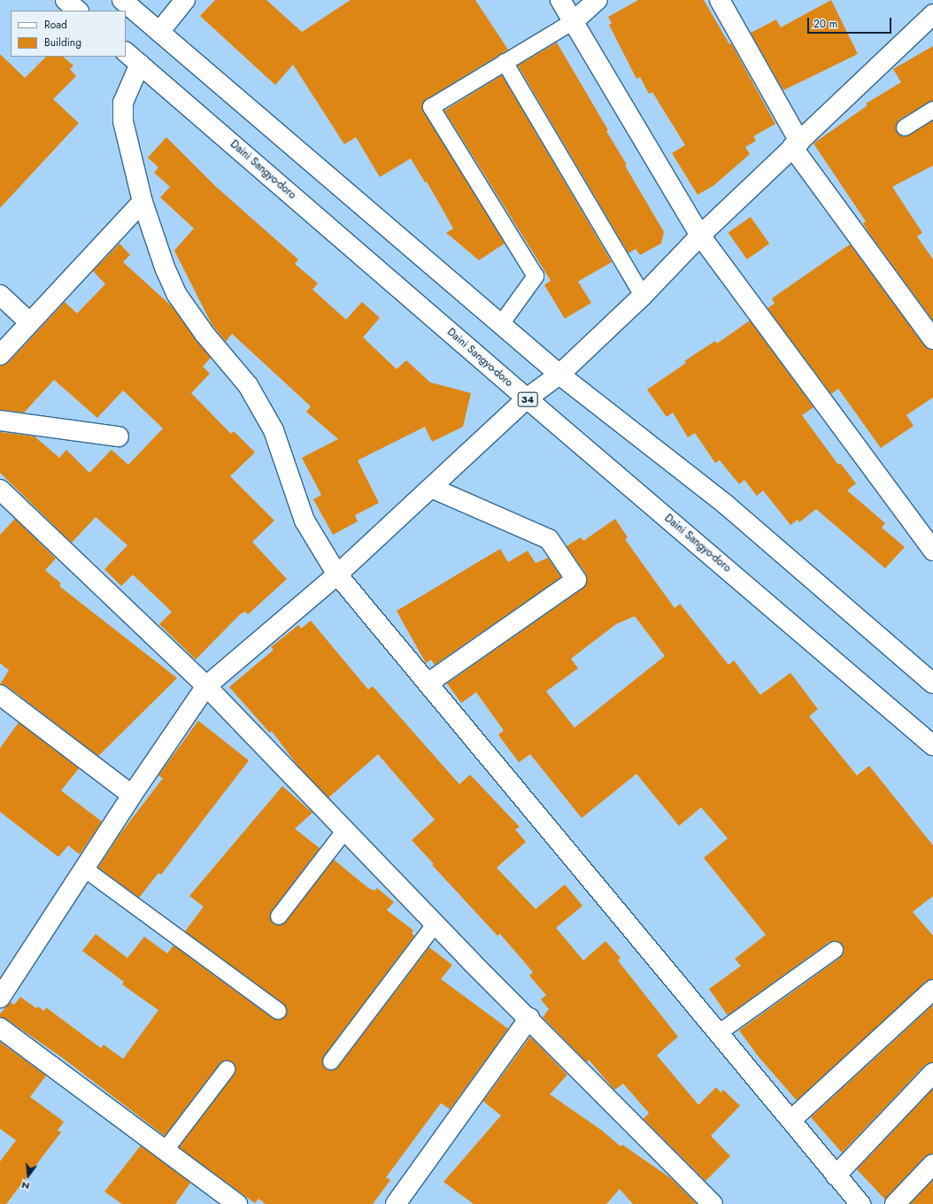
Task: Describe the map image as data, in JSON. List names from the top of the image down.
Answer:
{
  "streets": {
    "street": ["Daini Sangyo-doro", "34"]
  },
  "legend": ["Road", "Building"],
  "scale_bar": "20 m",
  "north": "bottom"
}
